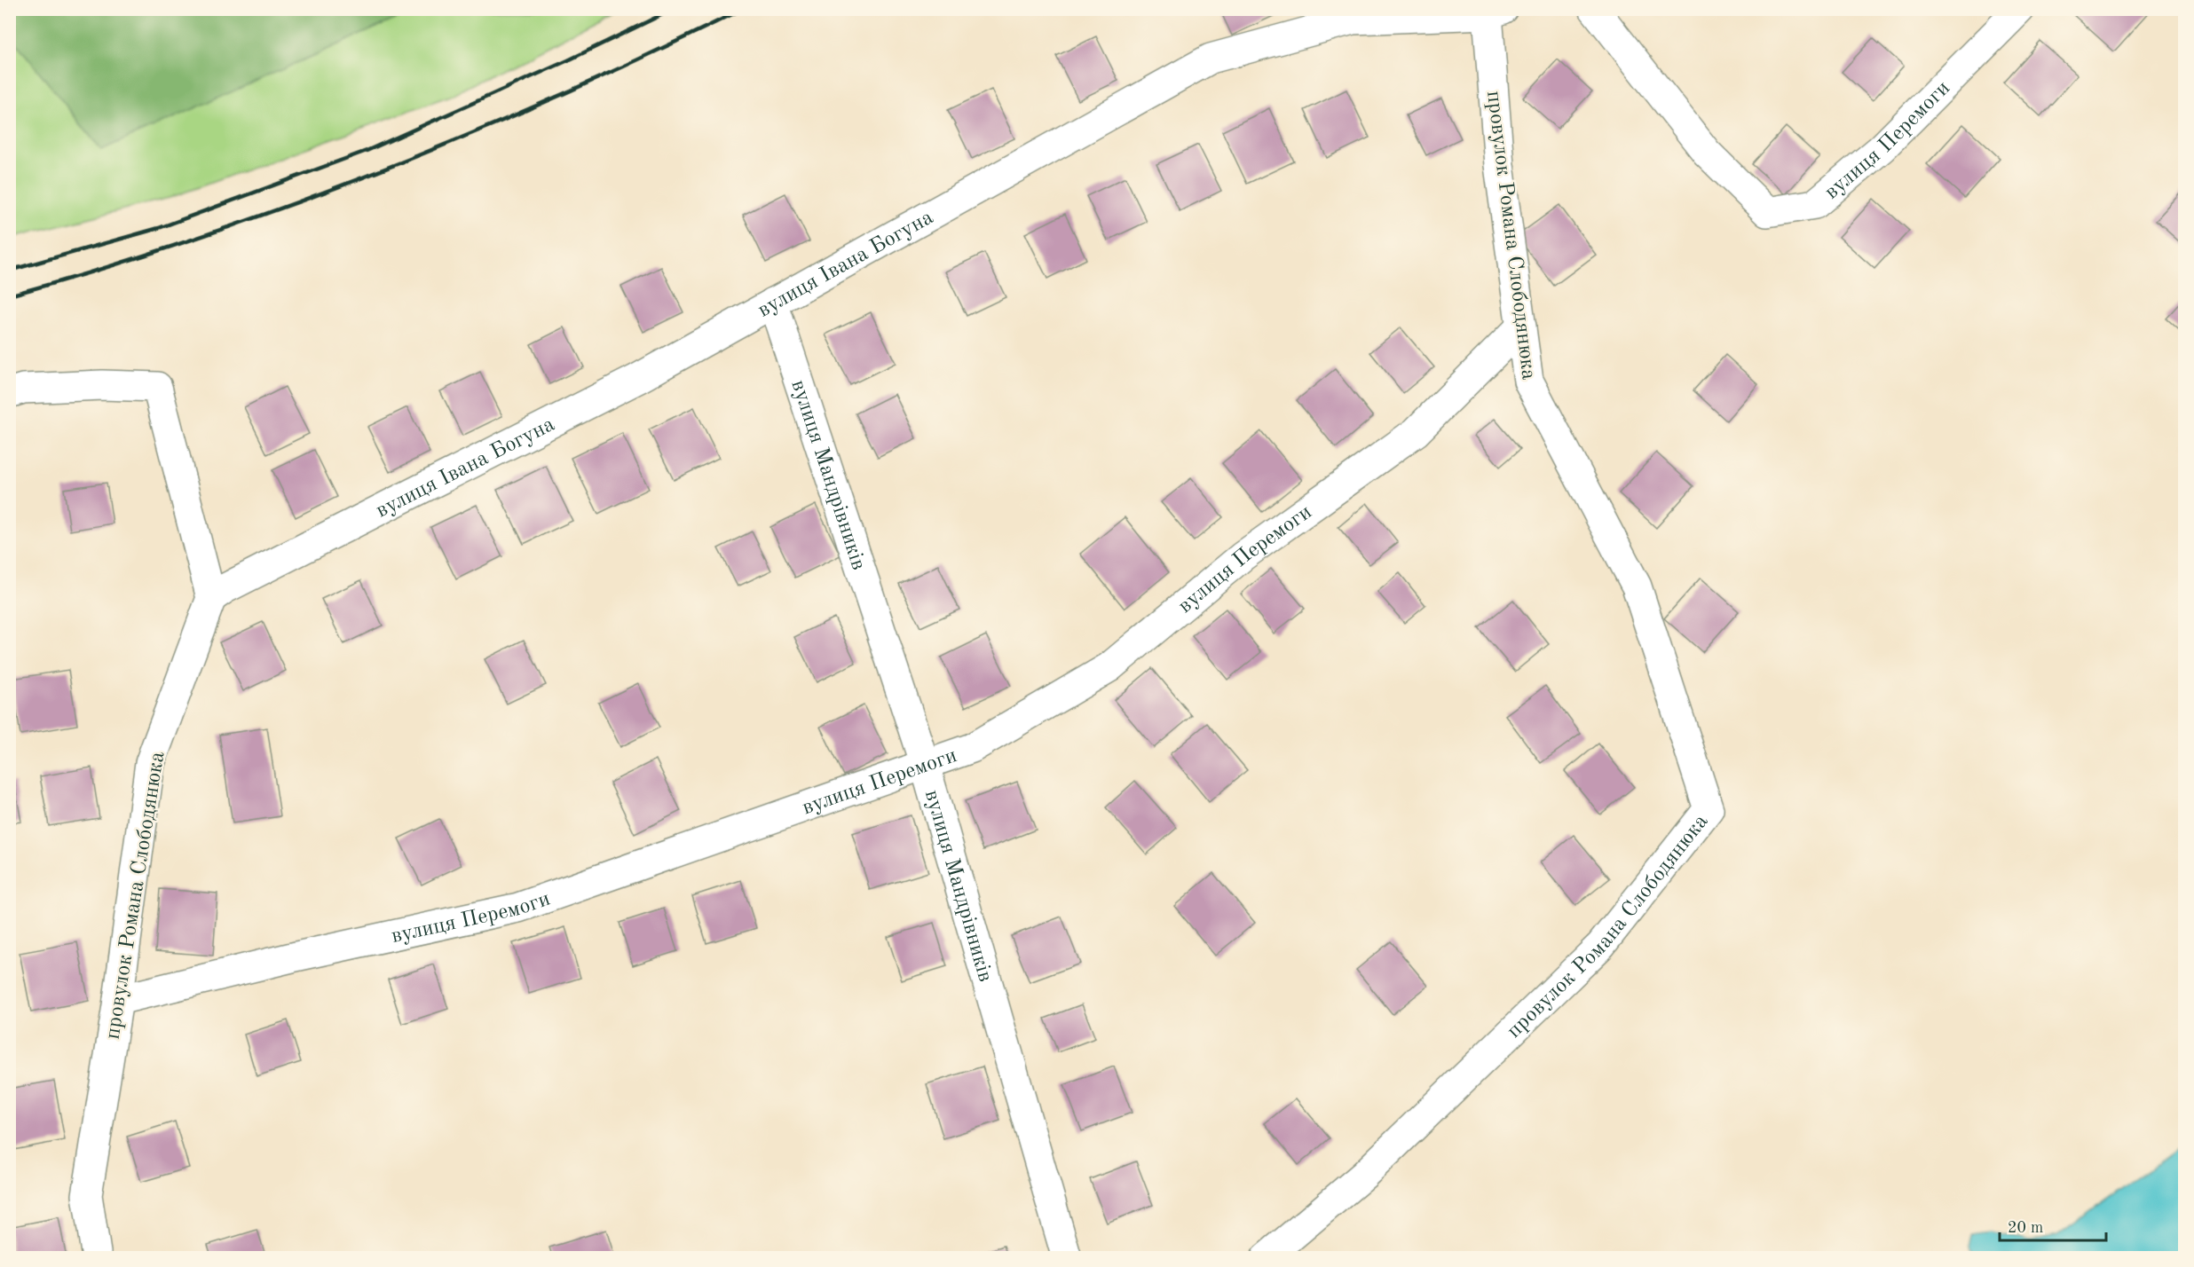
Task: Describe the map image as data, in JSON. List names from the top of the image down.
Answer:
{
  "streets": {
    "street": [
      "вулиця Перемоги",
      "провулок Романа Слободянюка",
      "вулиця Івана Богуна",
      "вулиця Мандрівників"
    ]
  },
  "crossings": [
    ["вулиця Перемоги", "провулок Романа Слободянюка"],
    ["вулиця Перемоги", "вулиця Мандрівників"],
    ["провулок Романа Слободянюка", "вулиця Івана Богуна"],
    ["вулиця Івана Богуна", "вулиця Мандрівників"]
  ],
  "scale_bar": "20 m"
}
